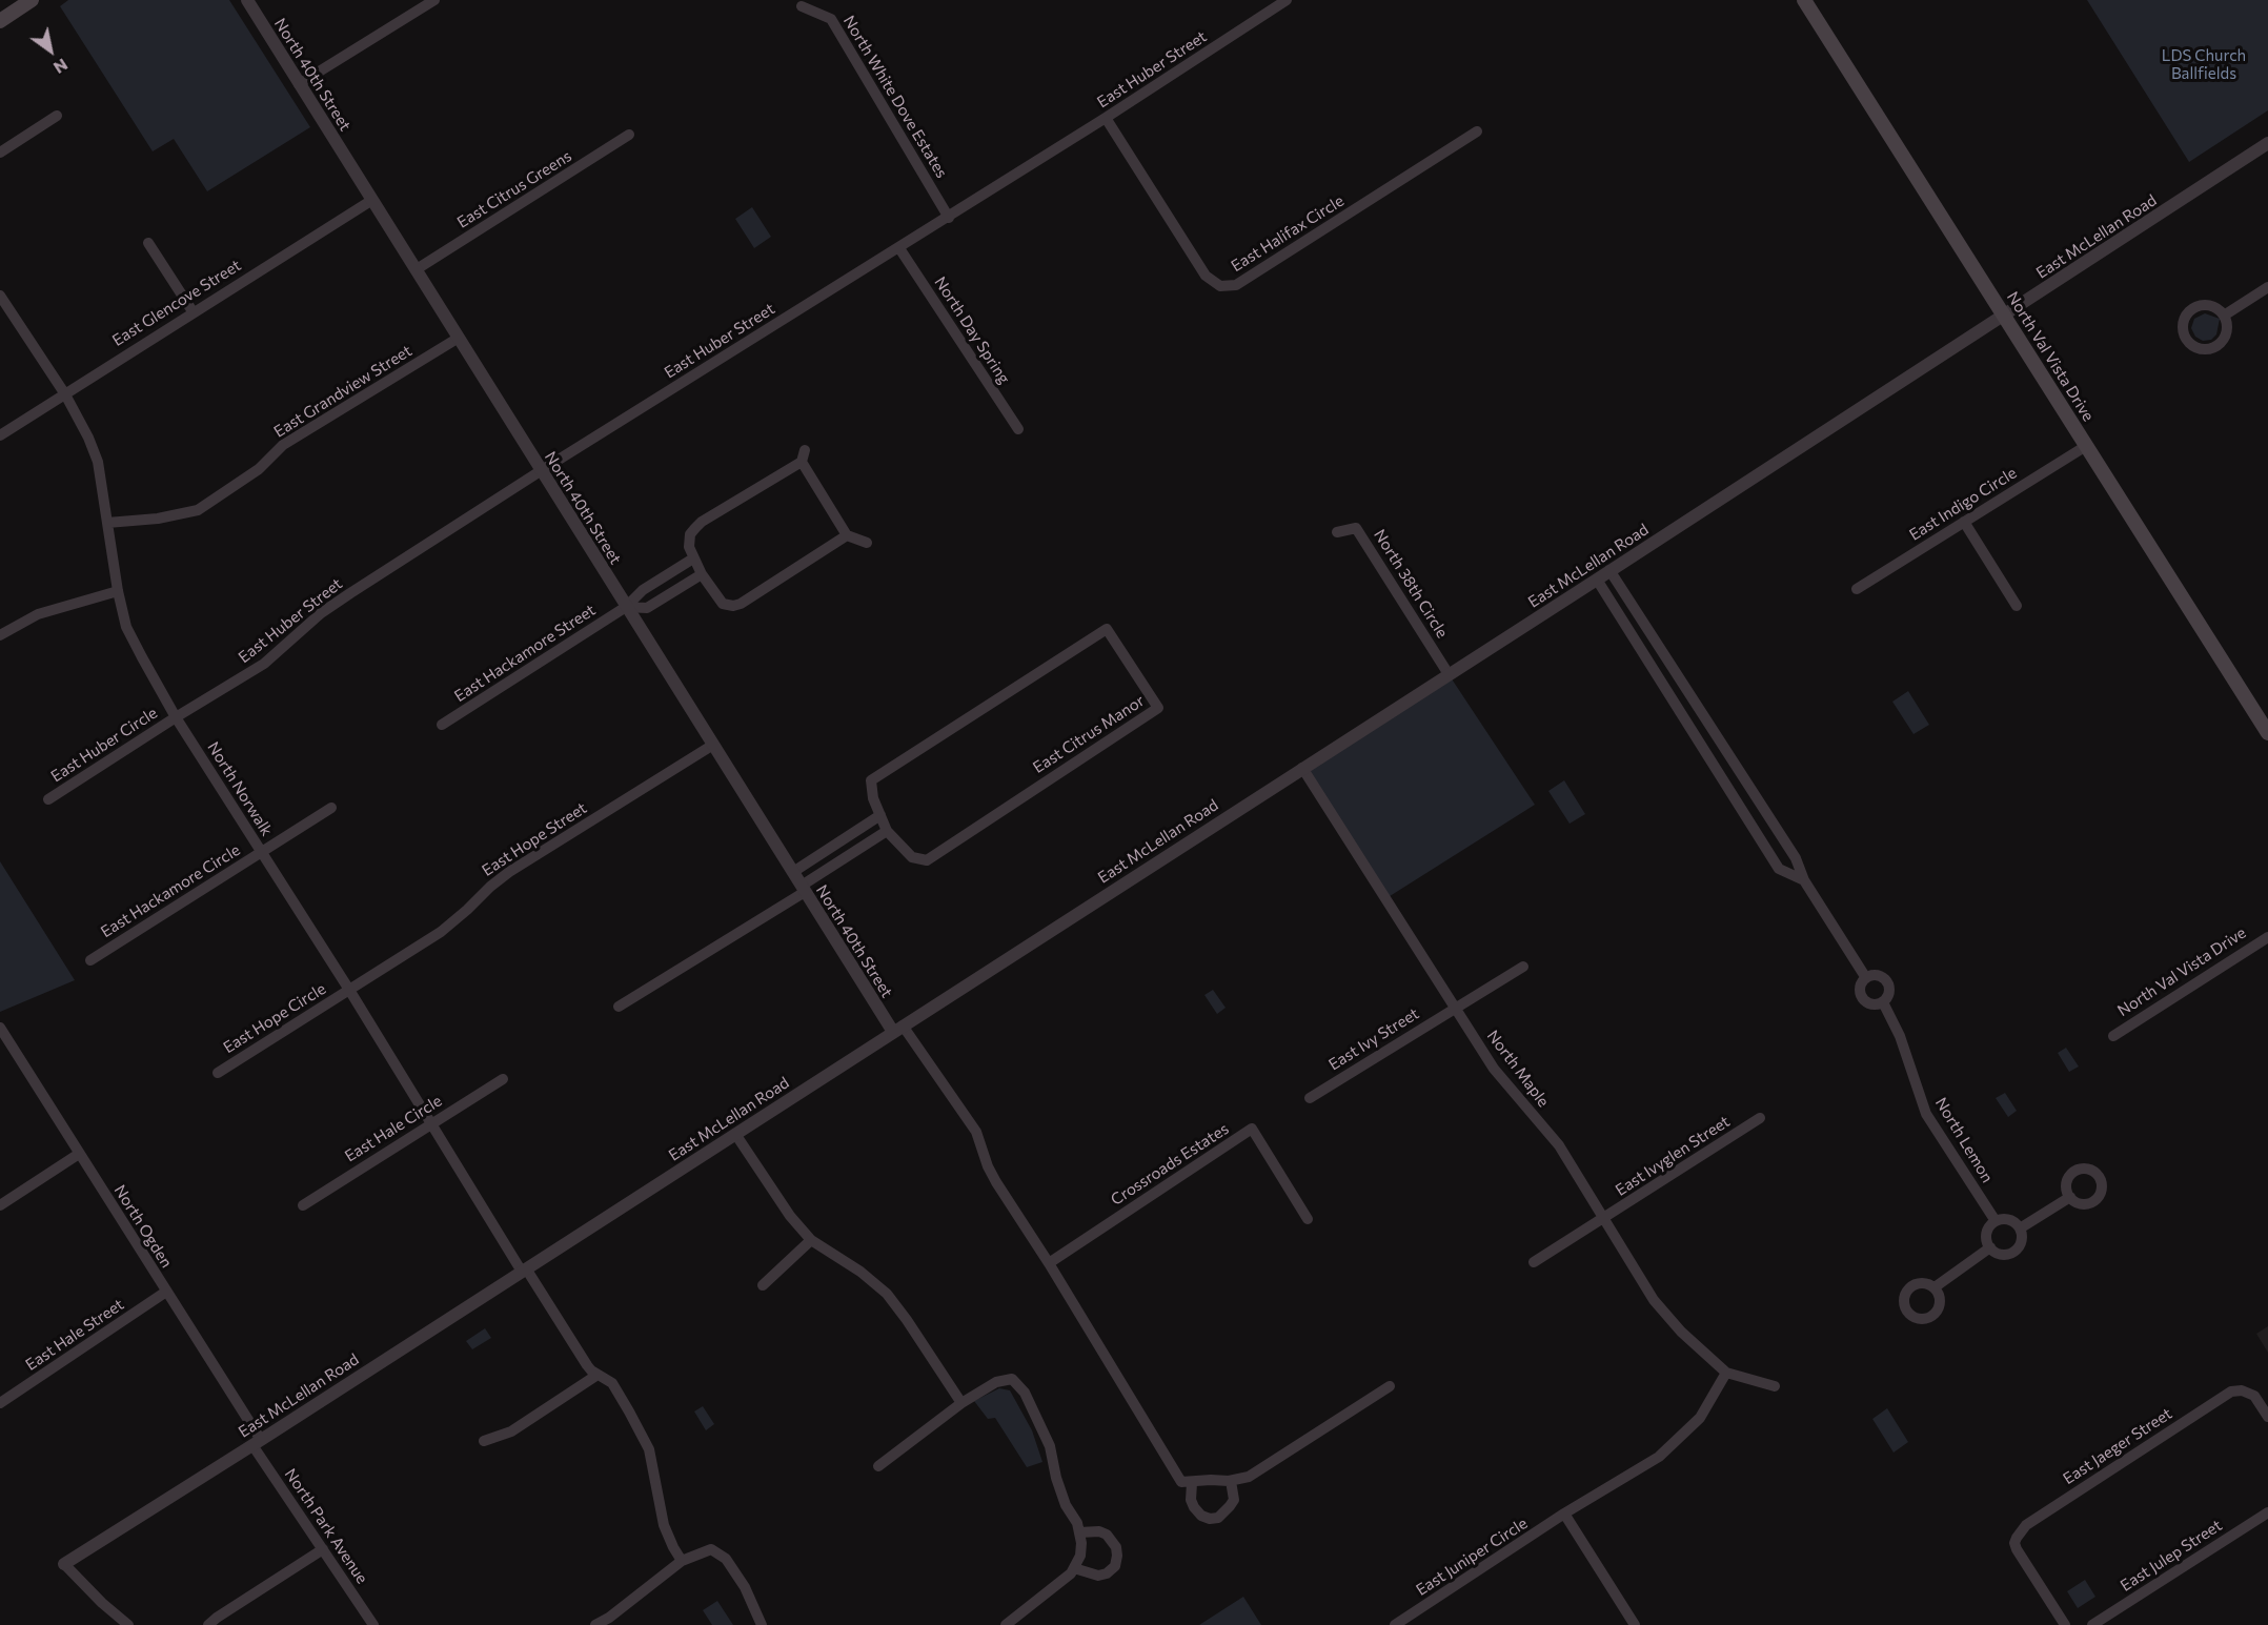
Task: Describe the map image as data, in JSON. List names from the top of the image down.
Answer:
{
  "streets": {
    "main road": ["North Val Vista Drive"],
    "street": [
      "East Huber Street",
      "North 40th Street",
      "North White Dove Estates",
      "East Citrus Greens",
      "East Halifax Circle",
      "East McLellan Road",
      "East Glencove Street",
      "North Day Spring",
      "East Grandview Street",
      "East Indigo Circle",
      "North 38th Circle",
      "East Hackamore Street",
      "East Citrus Manor",
      "East Huber Circle",
      "North Norwalk",
      "East Hope Street",
      "East Hackamore Circle",
      "East Hope Circle",
      "East Ivy Street",
      "North Maple",
      "East Hale Circle",
      "North Lemon",
      "East Ivyglen Street",
      "Crossroads Estates",
      "North Ogden",
      "East Hale Street",
      "East Jaeger Street",
      "North Park Avenue",
      "East Julep Street",
      "East Juniper Circle"
    ]
  },
  "crossings": [
    ["East Huber Street", "North 40th Street"],
    ["East Huber Street", "North White Dove Estates"],
    ["East Huber Street", "East Halifax Circle"],
    ["East Huber Street", "North Day Spring"],
    ["East Huber Street", "East Huber Circle"],
    ["East Huber Street", "North Norwalk"],
    ["North 40th Street", "East Citrus Greens"],
    ["North 40th Street", "East McLellan Road"],
    ["North 40th Street", "East Glencove Street"],
    ["North 40th Street", "East Grandview Street"],
    ["North 40th Street", "East Hackamore Street"],
    ["North 40th Street", "East Hope Street"],
    ["East McLellan Road", "North Val Vista Drive"],
    ["East McLellan Road", "North 38th Circle"],
    ["East McLellan Road", "North Norwalk"],
    ["East McLellan Road", "North Maple"],
    ["East McLellan Road", "North Ogden"],
    ["East McLellan Road", "North Park Avenue"],
    ["East Glencove Street", "North Norwalk"],
    ["North Val Vista Drive", "East Indigo Circle"],
    ["East Grandview Street", "North Norwalk"],
    ["East Huber Circle", "North Norwalk"],
    ["North Norwalk", "East Hope Street"],
    ["North Norwalk", "East Hackamore Circle"],
    ["North Norwalk", "East Hope Circle"],
    ["North Norwalk", "East Hale Circle"],
    ["East Hope Street", "East Hope Circle"],
    ["East Ivy Street", "North Maple"],
    ["North Maple", "East Ivyglen Street"],
    ["North Maple", "East Juniper Circle"],
    ["North Ogden", "East Hale Street"],
    ["North Ogden", "North Park Avenue"]
  ],
  "parks": ["LDS Church Ballfields"],
  "north": "bottom right"
}
